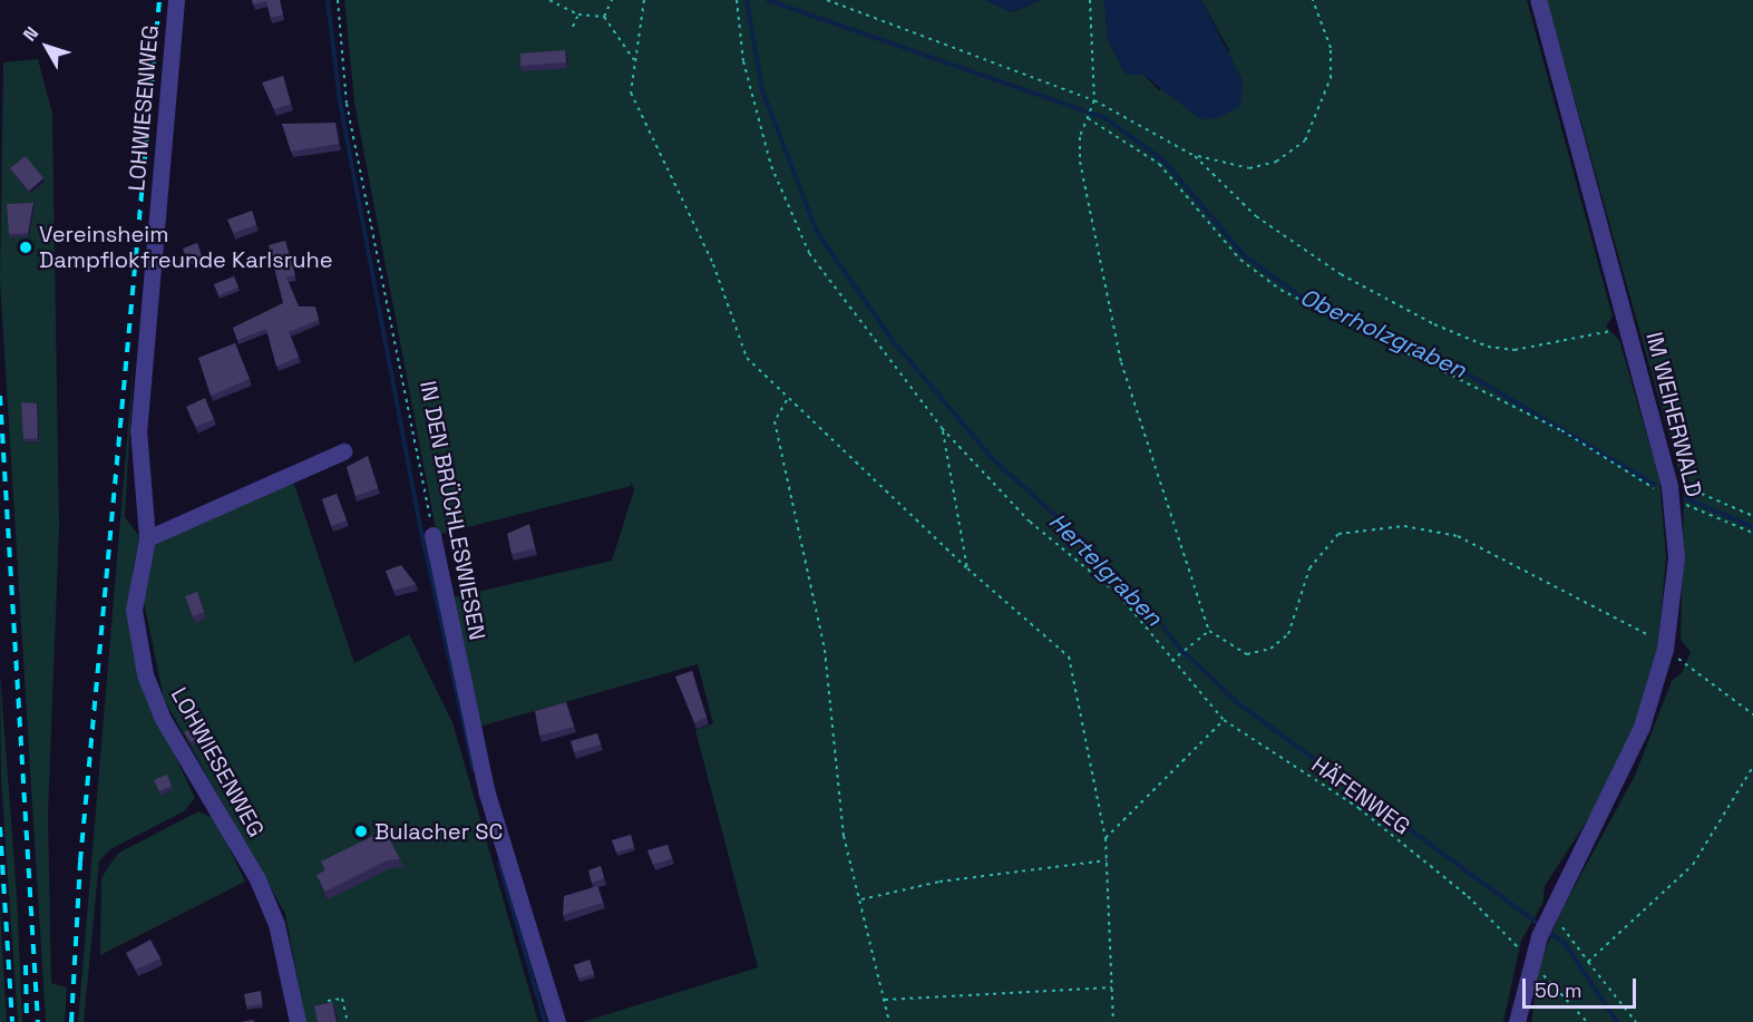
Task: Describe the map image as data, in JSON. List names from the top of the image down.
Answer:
{
  "streets": {
    "street": ["LOHWIESENWEG", "IM WEIHERWALD", "IN DEN BRÜCHLESWIESEN"],
    "path": ["HÄFENWEG"]
  },
  "crossings": [
    ["IM WEIHERWALD", "HÄFENWEG"]
  ],
  "water": ["Oberholzgraben", "Hertelgraben"],
  "places": ["Vereinsheim Dampflokfreunde Karlsruhe", "Bulacher SC"],
  "scale_bar": "50 m",
  "north": "top left"
}
